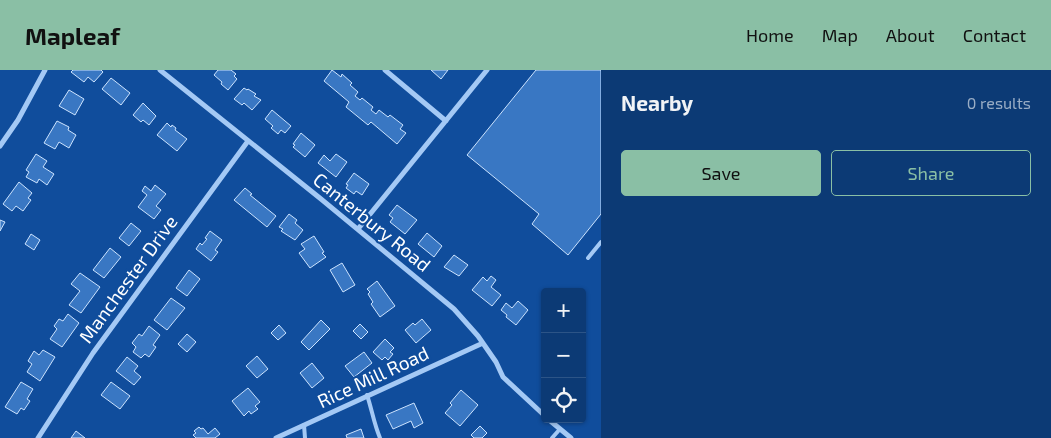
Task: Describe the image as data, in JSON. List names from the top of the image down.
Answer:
{
  "streets": {
    "street": ["Canterbury Road", "Manchester Drive", "Rice Mill Road"]
  },
  "crossings": [
    ["Canterbury Road", "Manchester Drive"],
    ["Canterbury Road", "Rice Mill Road"]
  ],
  "page": {
    "header": "Mapleaf",
    "nav": [
      "Home",
      "Map",
      "About",
      "Contact"
    ],
    "heading": ["Nearby", "0 results"],
    "buttons": ["Save", "Share"],
    "map_buttons": ["+", "−"]
  }
}
